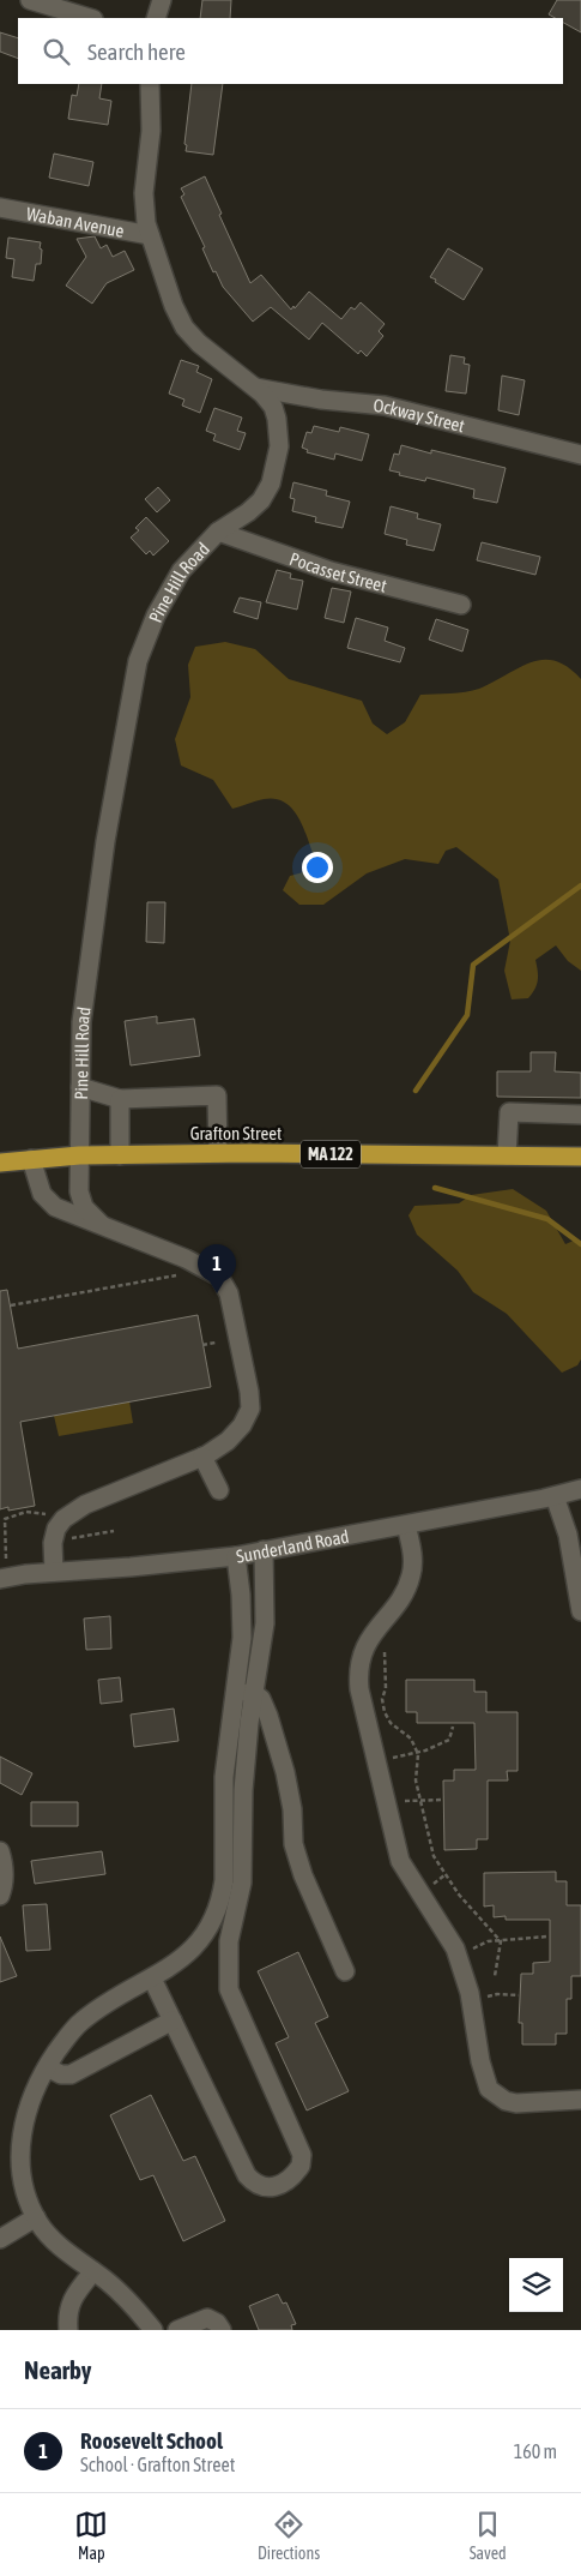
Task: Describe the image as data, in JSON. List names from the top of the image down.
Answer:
{
  "streets": {
    "highway": ["Grafton Street", "MA 122"],
    "street": [
      "Waban Avenue",
      "Ockway Street",
      "Pocasset Street",
      "Pine Hill Road",
      "Sunderland Road"
    ]
  },
  "crossings": [
    ["Waban Avenue", "Pine Hill Road"],
    ["Ockway Street", "Pine Hill Road"],
    ["Pocasset Street", "Pine Hill Road"],
    ["Pine Hill Road", "Grafton Street"]
  ],
  "page": {
    "search": "Search here",
    "pins": "1",
    "heading": "Nearby",
    "list": [
      {
        "mark": "1",
        "name": "Roosevelt School",
        "note": "School · Grafton Street",
        "value": "160 m"
      }
    ],
    "nav": ["Map", "Directions", "Saved"]
  }
}
